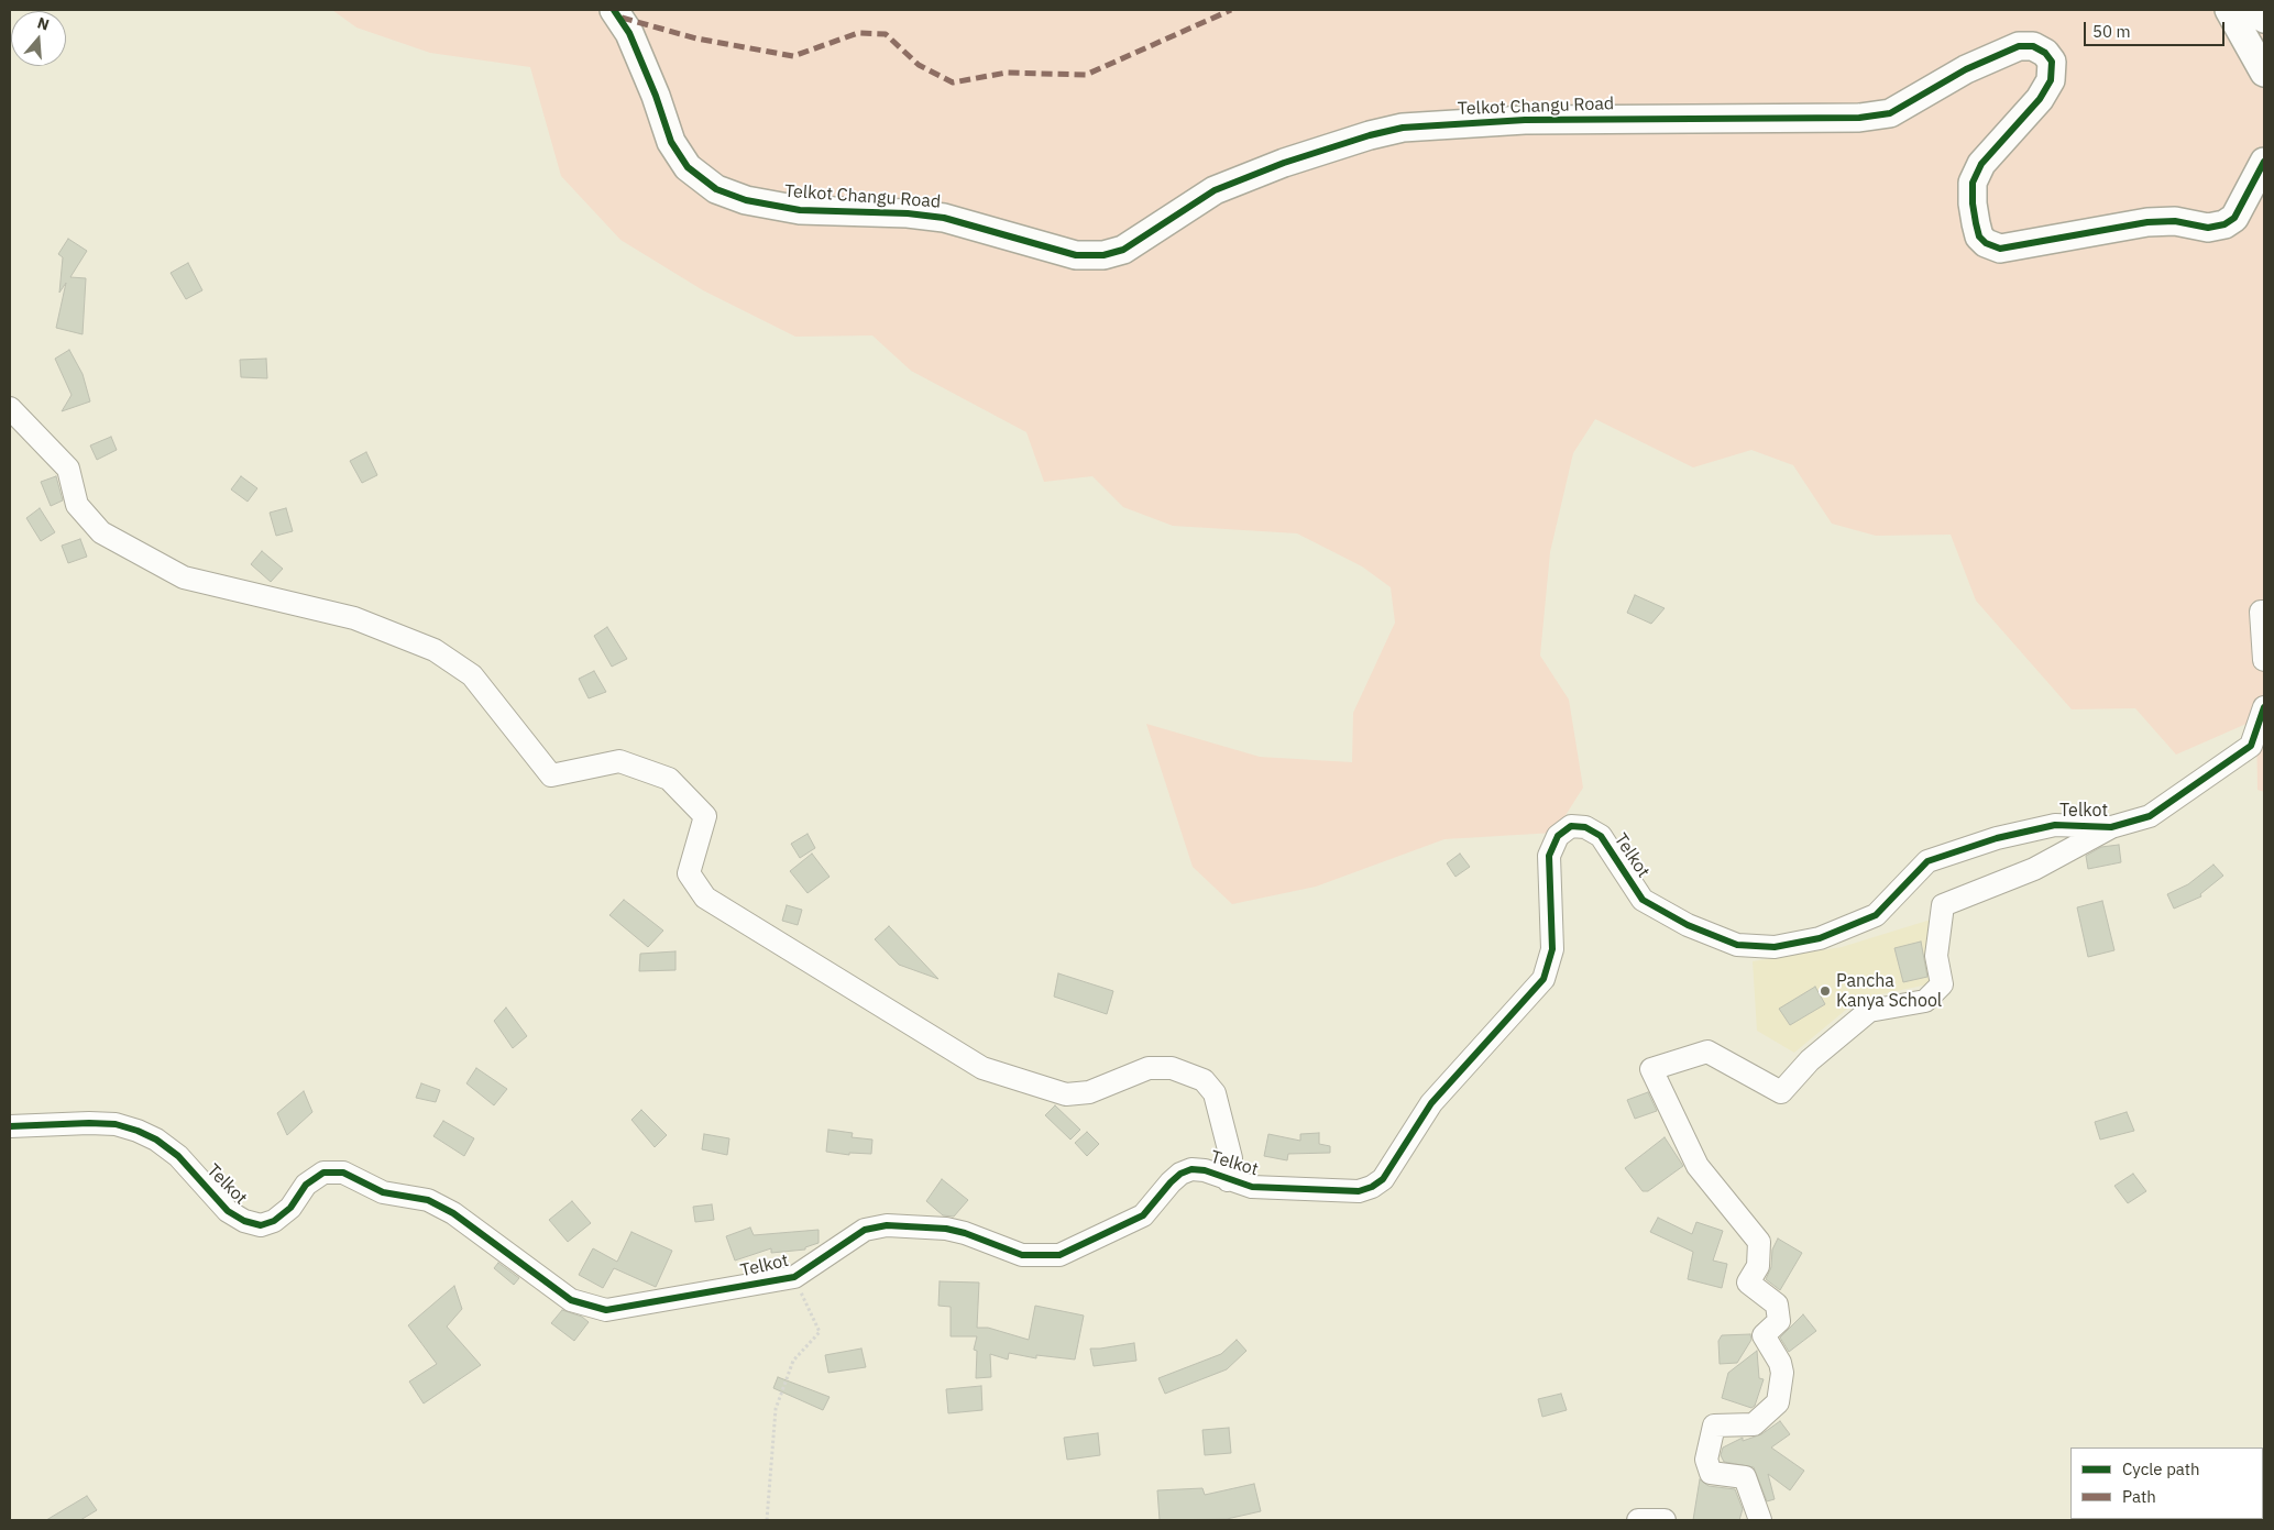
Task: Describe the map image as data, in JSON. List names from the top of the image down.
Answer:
{
  "streets": {
    "street": ["Telkot Changu Road", "Telkot"]
  },
  "places": ["Pancha Kanya School"],
  "legend": ["Cycle path", "Path"],
  "scale_bar": "50 m",
  "north": "top"
}
